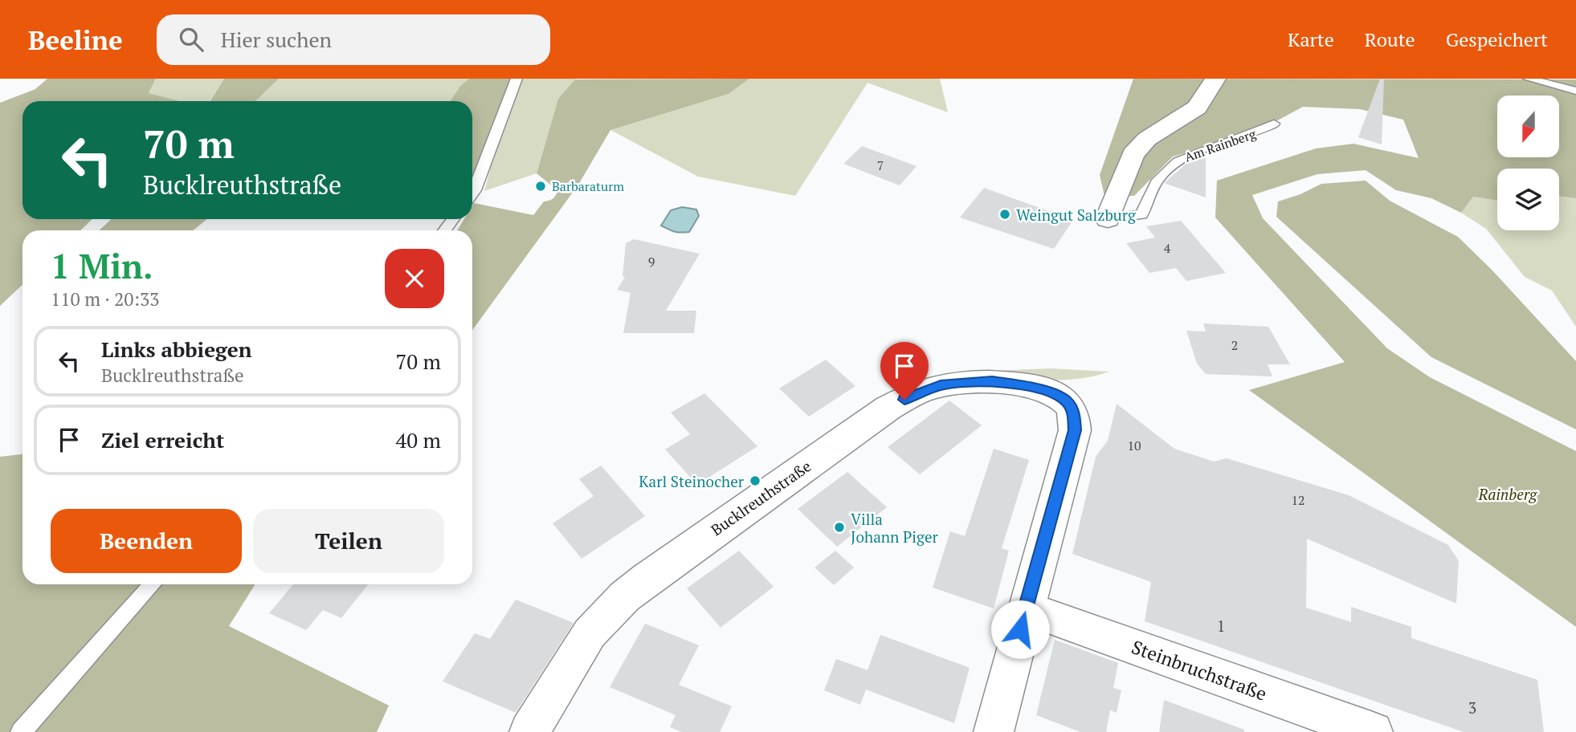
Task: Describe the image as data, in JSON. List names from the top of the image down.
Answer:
{
  "streets": {
    "street": ["Am Rainberg", "Bucklreuthstraße", "Steinbruchstraße"]
  },
  "crossings": [
    ["Bucklreuthstraße", "Steinbruchstraße"]
  ],
  "parks": ["Rainberg"],
  "places": [
    "Barbaraturm",
    "Weingut Salzburg",
    "Karl Steinocher",
    "Villa Johann Piger"
  ],
  "house_numbers": [
    "7",
    "4",
    "9",
    "2",
    "10",
    "12",
    "1",
    "3"
  ],
  "north": "bottom",
  "page": {
    "header": "Beeline",
    "search": "Hier suchen",
    "nav": ["Karte", "Route", "Gespeichert"],
    "turn": ["70 m", "Bucklreuthstraße"],
    "heading": ["1 Min.", "110 m · 20:33"],
    "list": [
      {
        "name": "Links abbiegen",
        "note": "Bucklreuthstraße",
        "value": "70 m"
      },
      {
        "name": "Ziel erreicht",
        "value": "40 m"
      }
    ],
    "buttons": ["Beenden", "Teilen"]
  }
}
